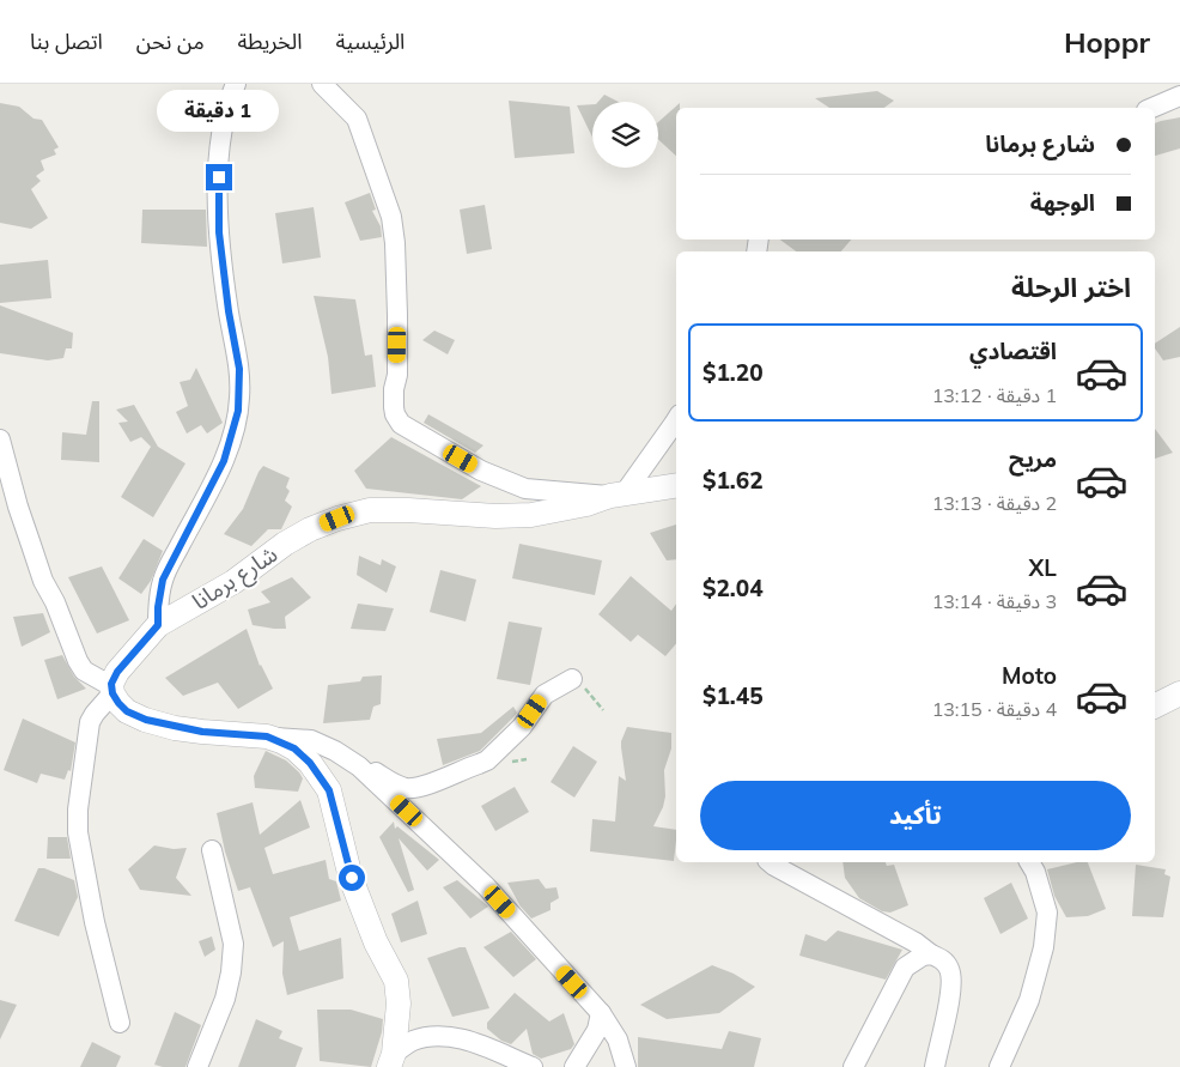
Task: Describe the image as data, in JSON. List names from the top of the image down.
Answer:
{
  "streets": {
    "street": ["شارع برمانا"]
  },
  "page": {
    "header": "Hoppr",
    "nav": [
      "الرئيسية",
      "الخريطة",
      "من نحن",
      "اتصل بنا"
    ],
    "bubble": "1 دقيقة",
    "banner": ["شارع برمانا", "الوجهة"],
    "heading": "اختر الرحلة",
    "list": [
      {
        "name": "اقتصادي",
        "note": "1 دقيقة · 13:12",
        "value": "$1.20"
      },
      {
        "name": "مريح",
        "note": "2 دقيقة · 13:13",
        "value": "$1.62"
      },
      {
        "name": "XL",
        "note": "3 دقيقة · 13:14",
        "value": "$2.04"
      },
      {
        "name": "Moto",
        "note": "4 دقيقة · 13:15",
        "value": "$1.45"
      }
    ],
    "buttons": "تأكيد"
  }
}
